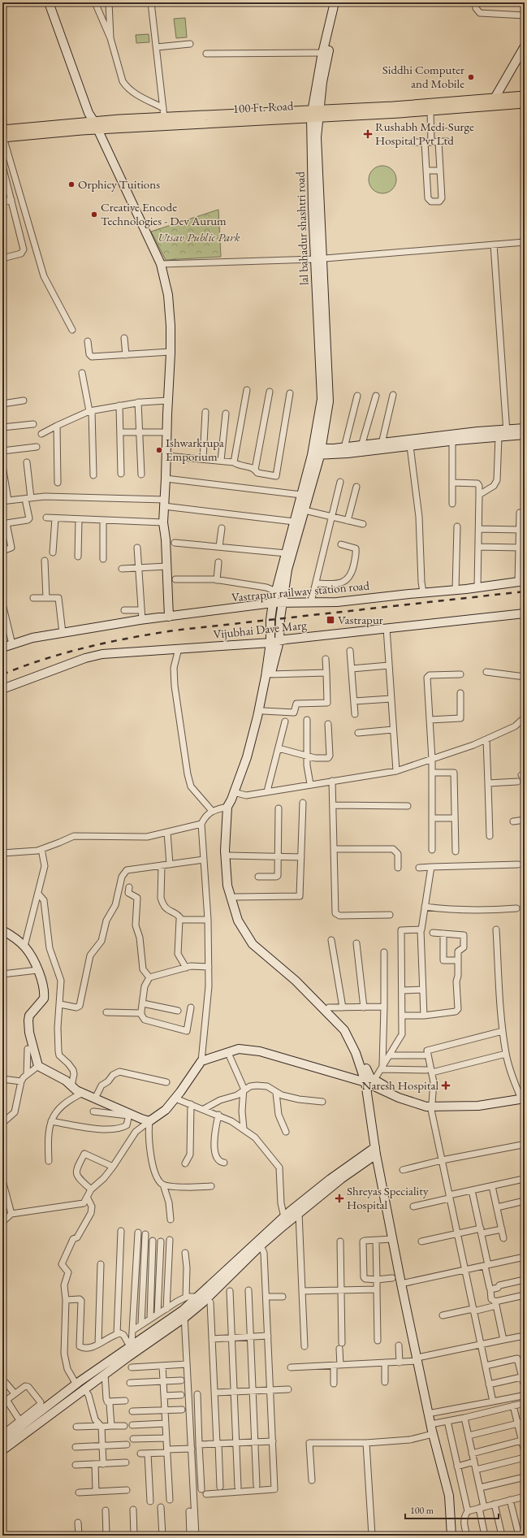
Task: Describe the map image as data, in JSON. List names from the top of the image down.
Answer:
{
  "streets": {
    "main road": ["100 Ft. Road"],
    "street": ["lal bahadur shashtri road", "Vastrapur railway station road", "Vijubhai Dave Marg"]
  },
  "crossings": [
    ["100 Ft. Road", "lal bahadur shashtri road"]
  ],
  "parks": ["Utsav Public Park"],
  "places": {
    "other": [
      "Siddhi Computer and Mobile",
      "Orphicy Tuitions",
      "Creative Encode Technologies - Dev Aurum",
      "Ishwarkrupa Emporium"
    ],
    "health": ["Rushabh Medi-Surge Hospital Pvt Ltd", "Naresh Hospital", "Shreyas Speciality Hospital"],
    "transit": ["Vastrapur"]
  },
  "scale_bar": "100 m"
}
